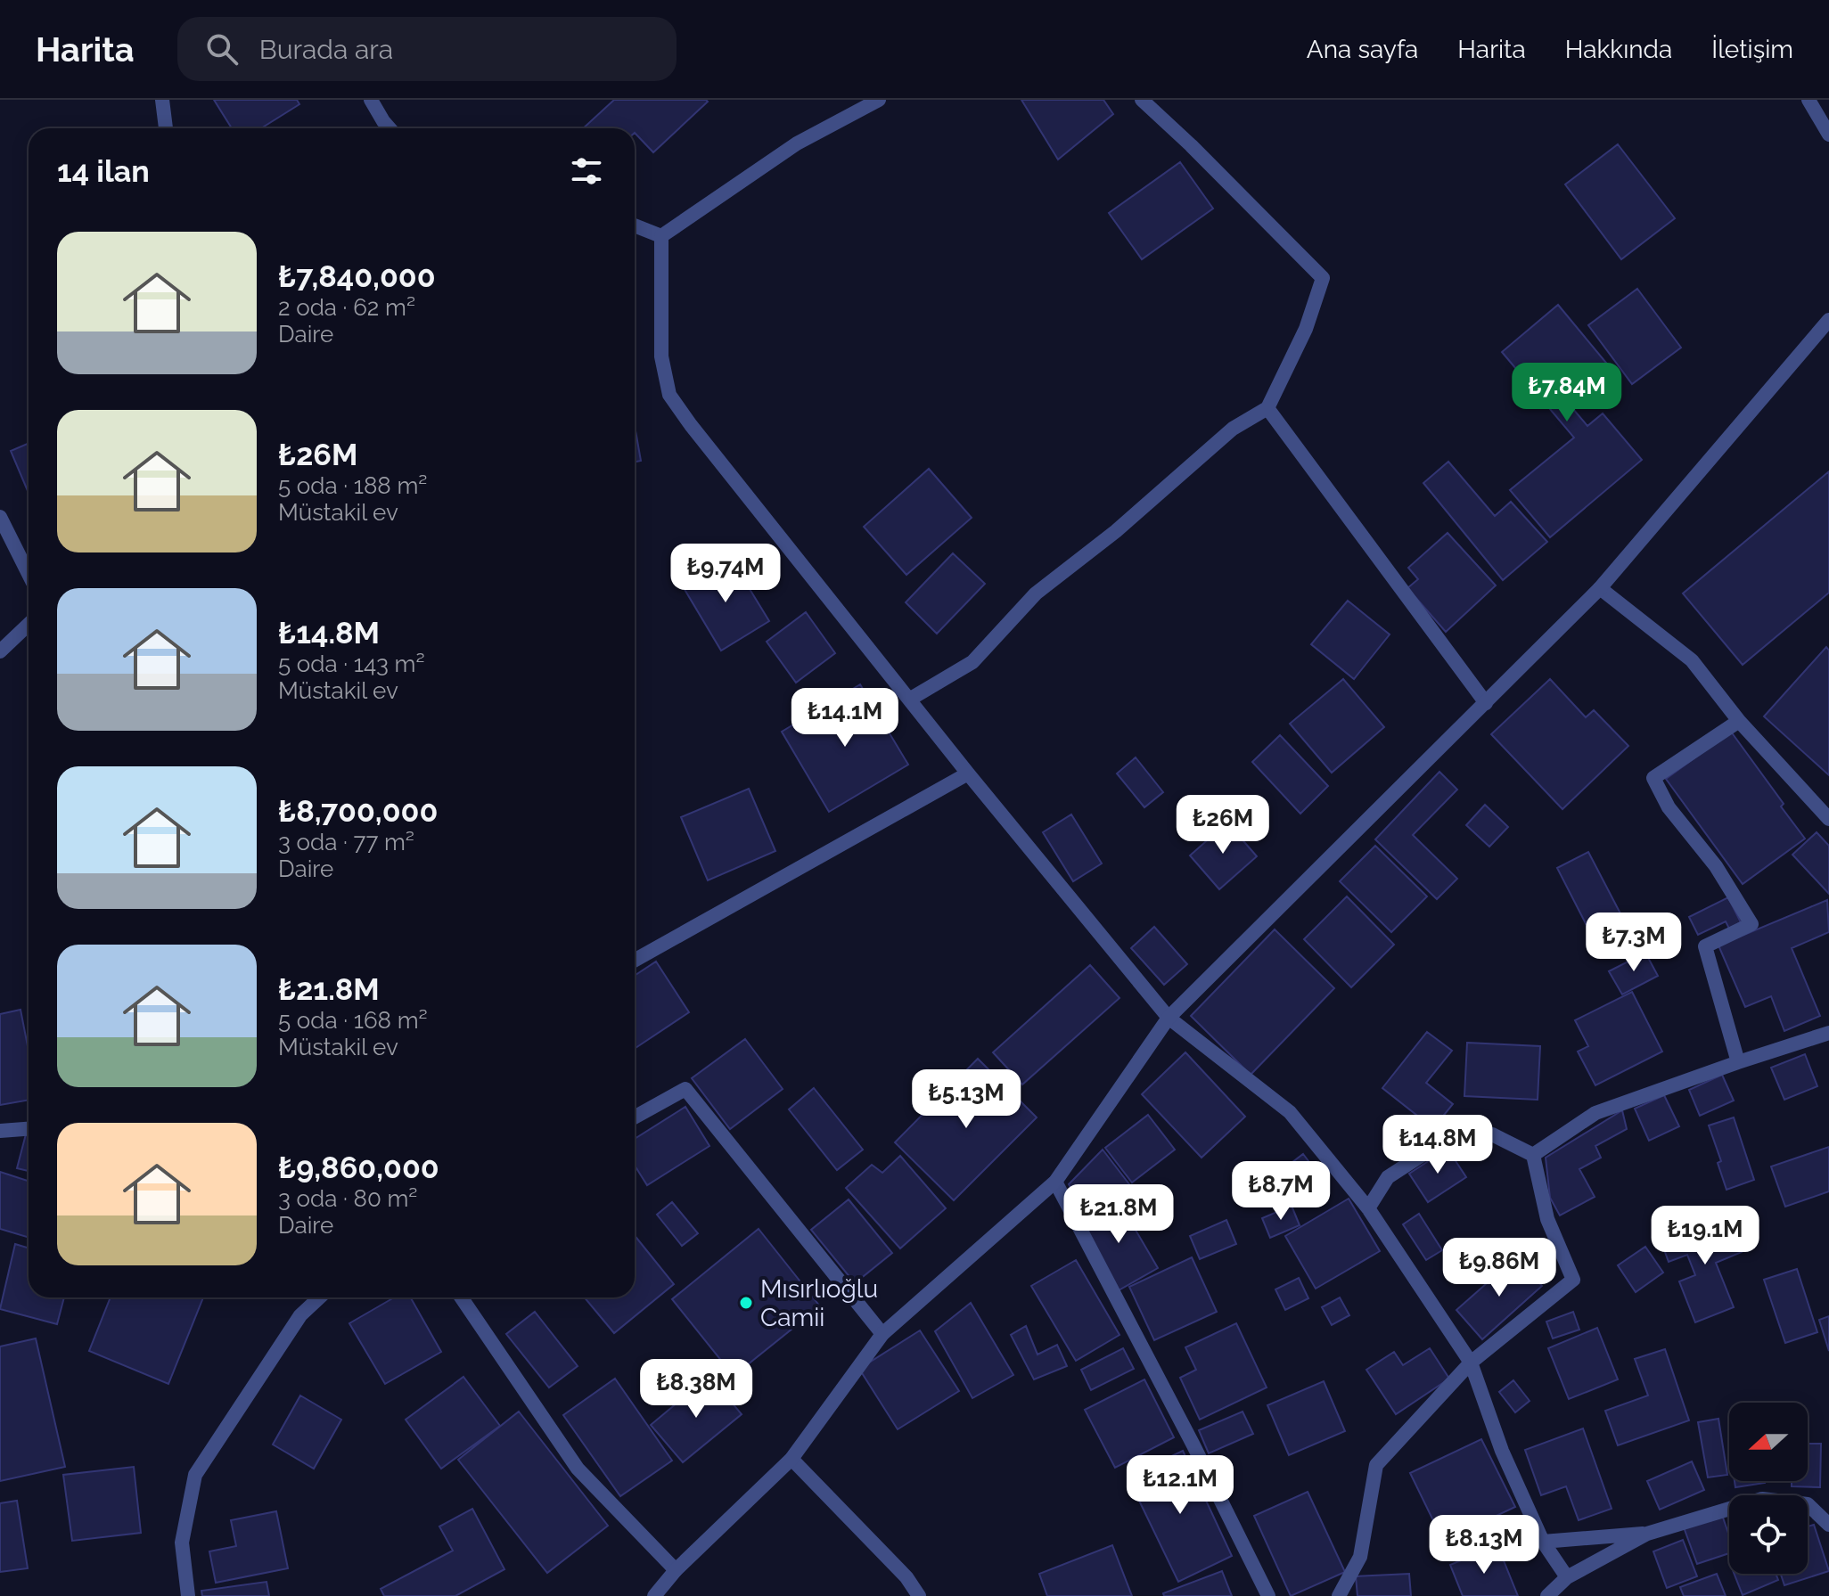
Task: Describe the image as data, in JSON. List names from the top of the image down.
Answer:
{
  "places": ["Mısırlıoğlu Camii"],
  "north": "left",
  "page": {
    "header": "Harita",
    "search": "Burada ara",
    "nav": [
      "Ana sayfa",
      "Harita",
      "Hakkında",
      "İletişim"
    ],
    "heading": "14 ilan",
    "list": [
      {
        "name": "₺7,840,000",
        "note": "2 oda · 62 m² · Daire"
      },
      {
        "name": "₺26M",
        "note": "5 oda · 188 m² · Müstakil ev"
      },
      {
        "name": "₺14.8M",
        "note": "5 oda · 143 m² · Müstakil ev"
      },
      {
        "name": "₺8,700,000",
        "note": "3 oda · 77 m² · Daire"
      },
      {
        "name": "₺21.8M",
        "note": "5 oda · 168 m² · Müstakil ev"
      },
      {
        "name": "₺9,860,000",
        "note": "3 oda · 80 m² · Daire"
      }
    ],
    "price": [
      "₺7.84M",
      "₺9.74M",
      "₺14.1M",
      "₺26M",
      "₺7.3M",
      "₺5.13M",
      "₺14.8M",
      "₺8.7M",
      "₺21.8M",
      "₺19.1M",
      "₺9.86M",
      "₺8.38M",
      "₺12.1M",
      "₺8.13M"
    ]
  }
}
